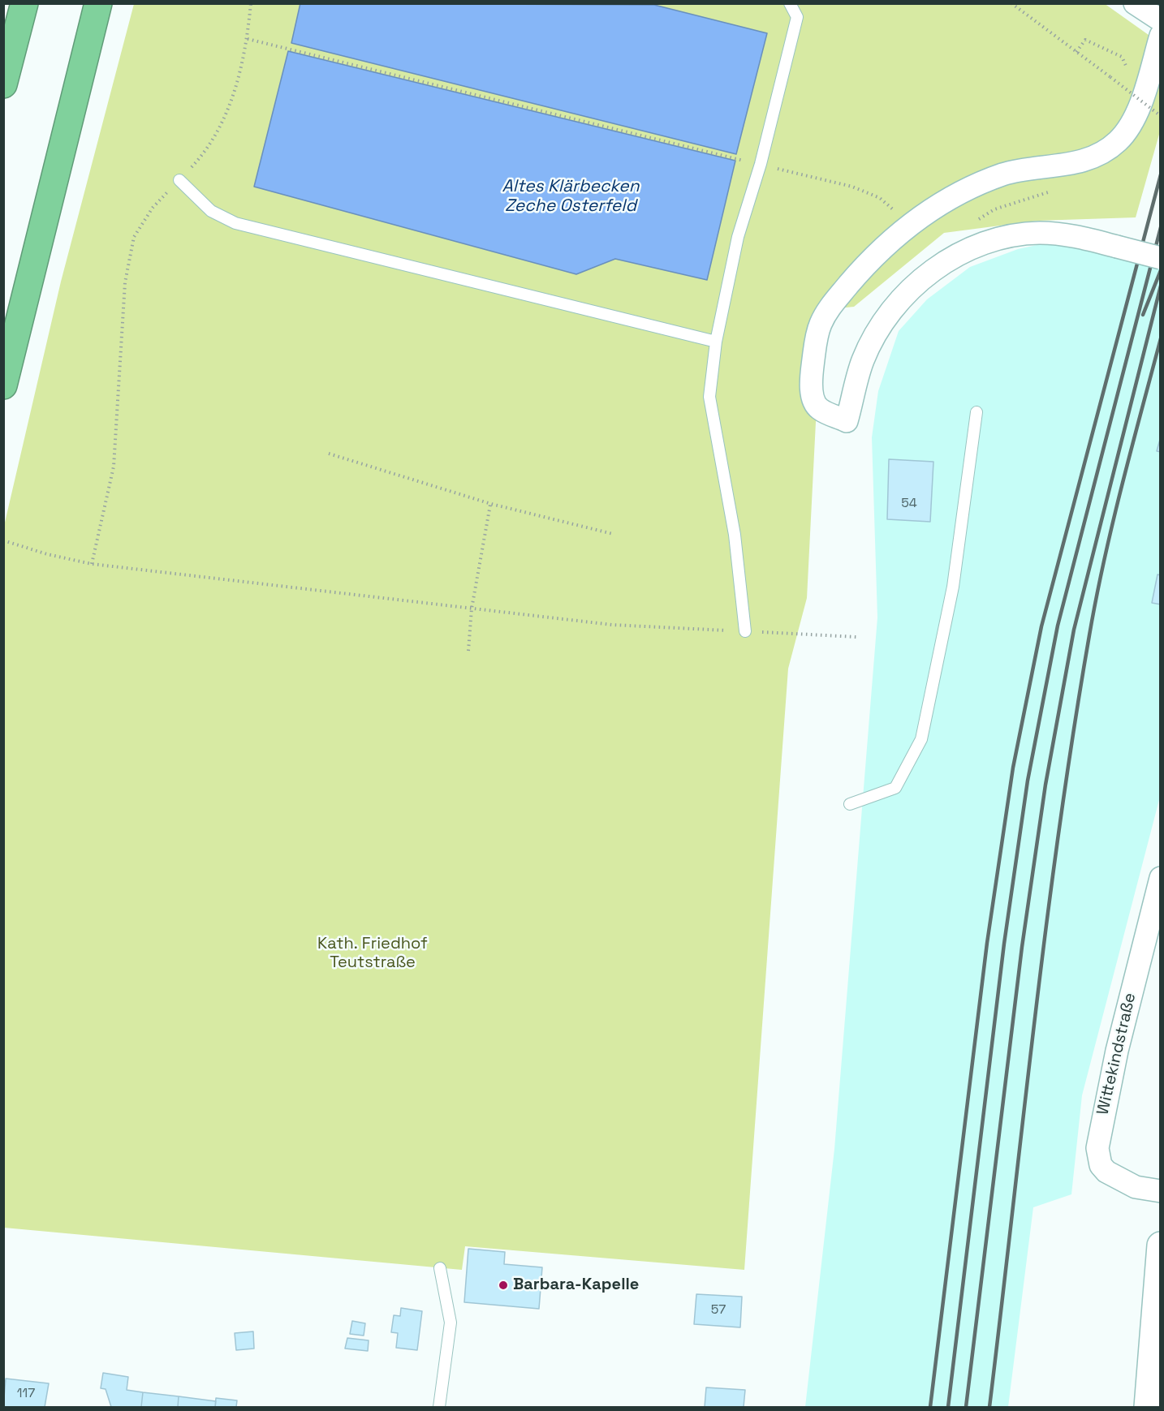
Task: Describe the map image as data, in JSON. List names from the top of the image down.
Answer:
{
  "streets": {
    "street": ["Wittekindstraße"]
  },
  "water": ["Altes Klärbecken Zeche Osterfeld"],
  "parks": ["Kath. Friedhof Teutstraße"],
  "places": ["Barbara-Kapelle"],
  "house_numbers": ["54", "57", "117"]
}
